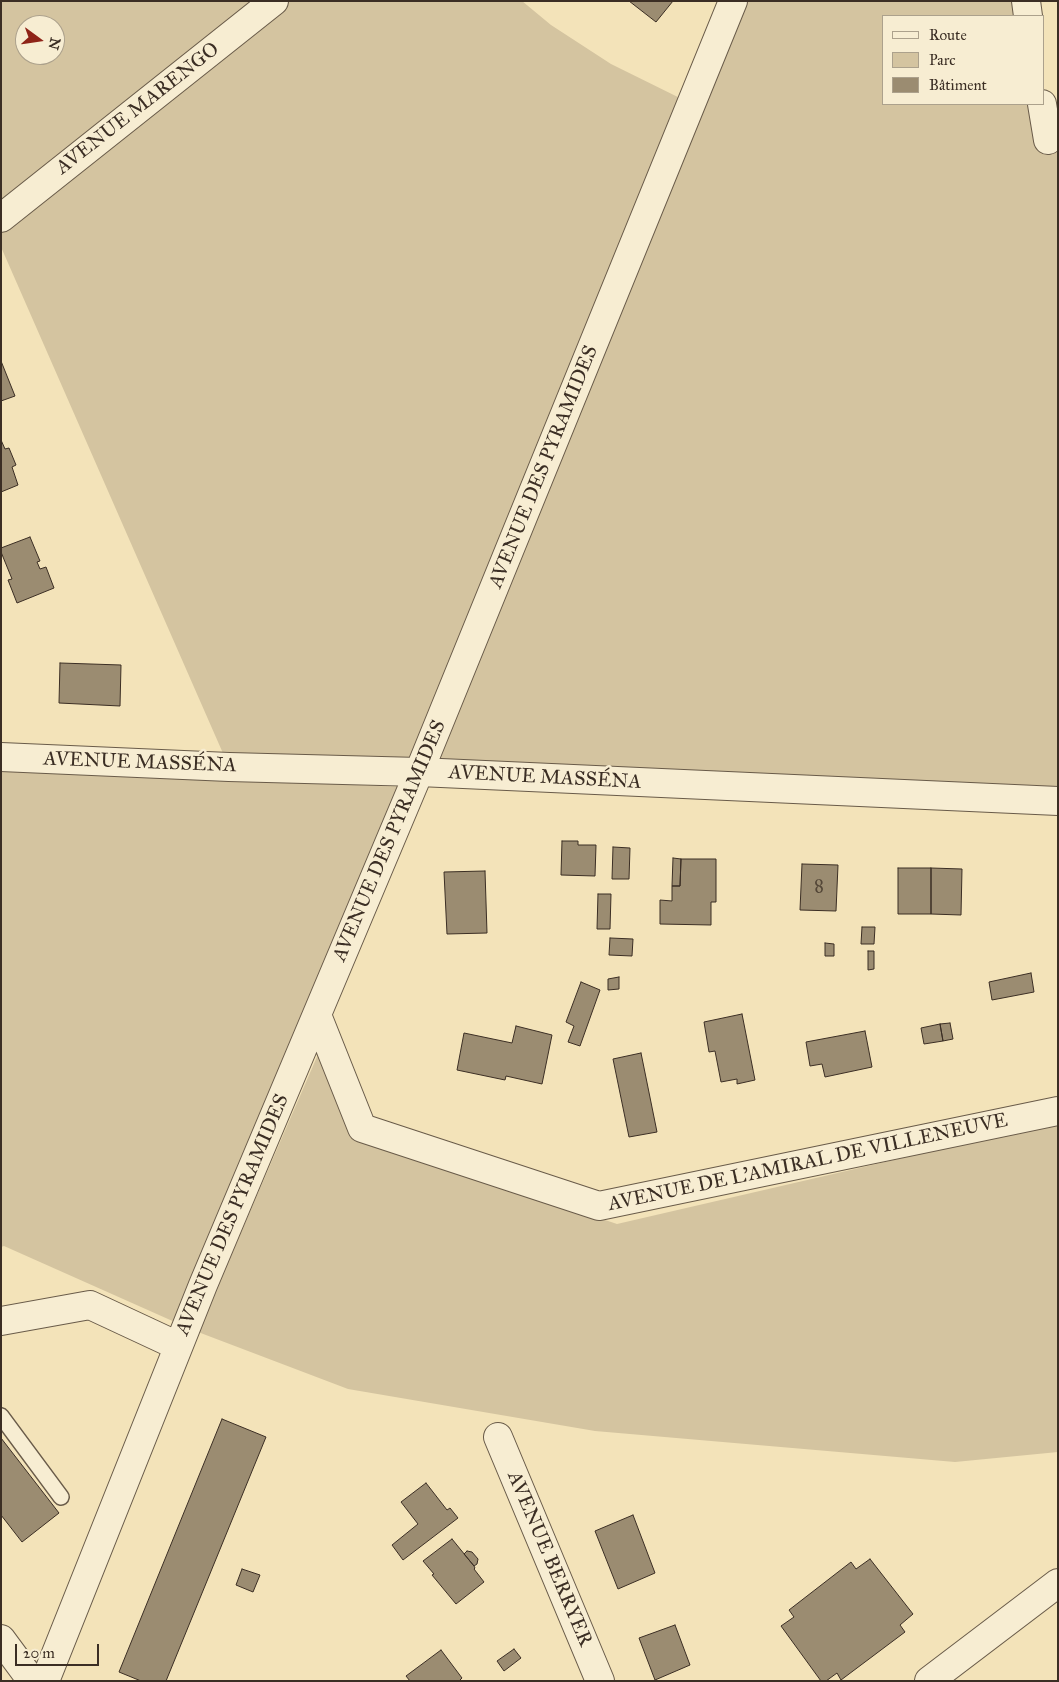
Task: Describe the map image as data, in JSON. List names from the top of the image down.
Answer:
{
  "streets": {
    "street": [
      "AVENUE MARENGO",
      "AVENUE DES PYRAMIDES",
      "AVENUE MASSÉNA",
      "AVENUE DE L'AMIRAL DE VILLENEUVE",
      "AVENUE BERRYER"
    ]
  },
  "crossings": [
    ["AVENUE DES PYRAMIDES", "AVENUE MASSÉNA"],
    ["AVENUE DES PYRAMIDES", "AVENUE DE L'AMIRAL DE VILLENEUVE"]
  ],
  "house_numbers": ["8"],
  "legend": ["Route", "Parc", "Bâtiment"],
  "scale_bar": "20 m",
  "north": "right"
}
